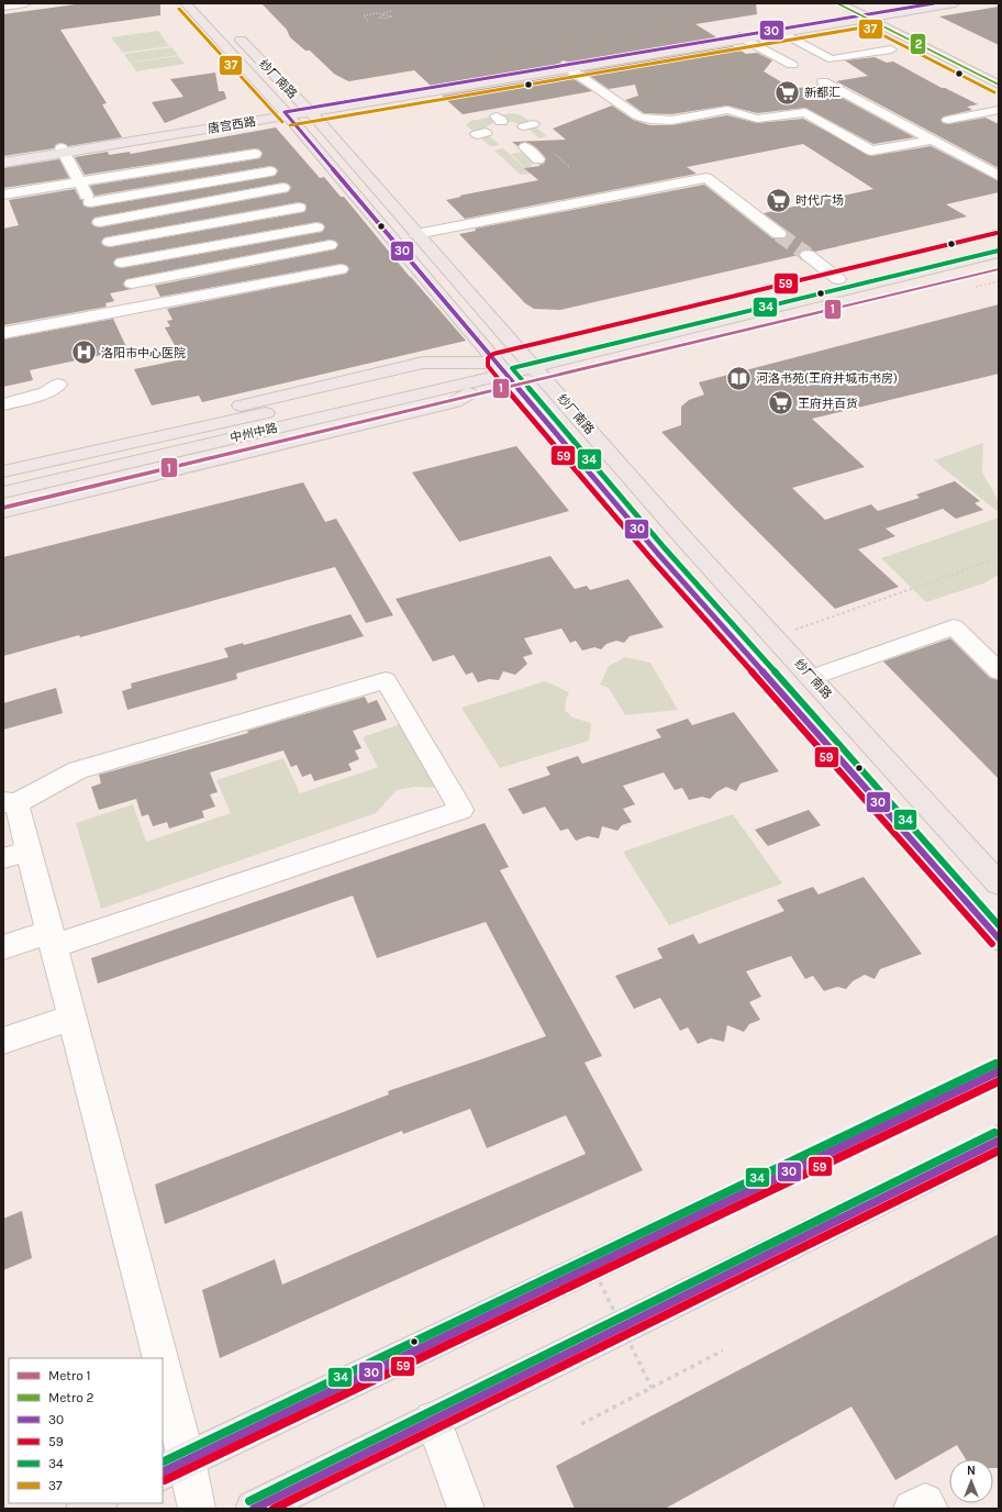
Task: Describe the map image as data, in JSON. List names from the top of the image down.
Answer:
{
  "streets": {
    "main road": ["纱厂南路", "唐宫西路", "中州中路"]
  },
  "crossings": [
    ["纱厂南路", "唐宫西路"],
    ["纱厂南路", "中州中路"]
  ],
  "places": {
    "supermarket": ["新都汇", "时代广场", "王府井百货"],
    "hospital": ["洛阳市中心医院"],
    "library": ["河洛书苑(王府井城市书房)"]
  },
  "lines": [
    "metro line 2",
    "transit line 30",
    "transit line 37",
    "transit line 59",
    "transit line 34",
    "metro line 1"
  ],
  "legend": [
    "Metro 1",
    "Metro 2",
    "30",
    "59",
    "34",
    "37"
  ],
  "north": "top"
}
